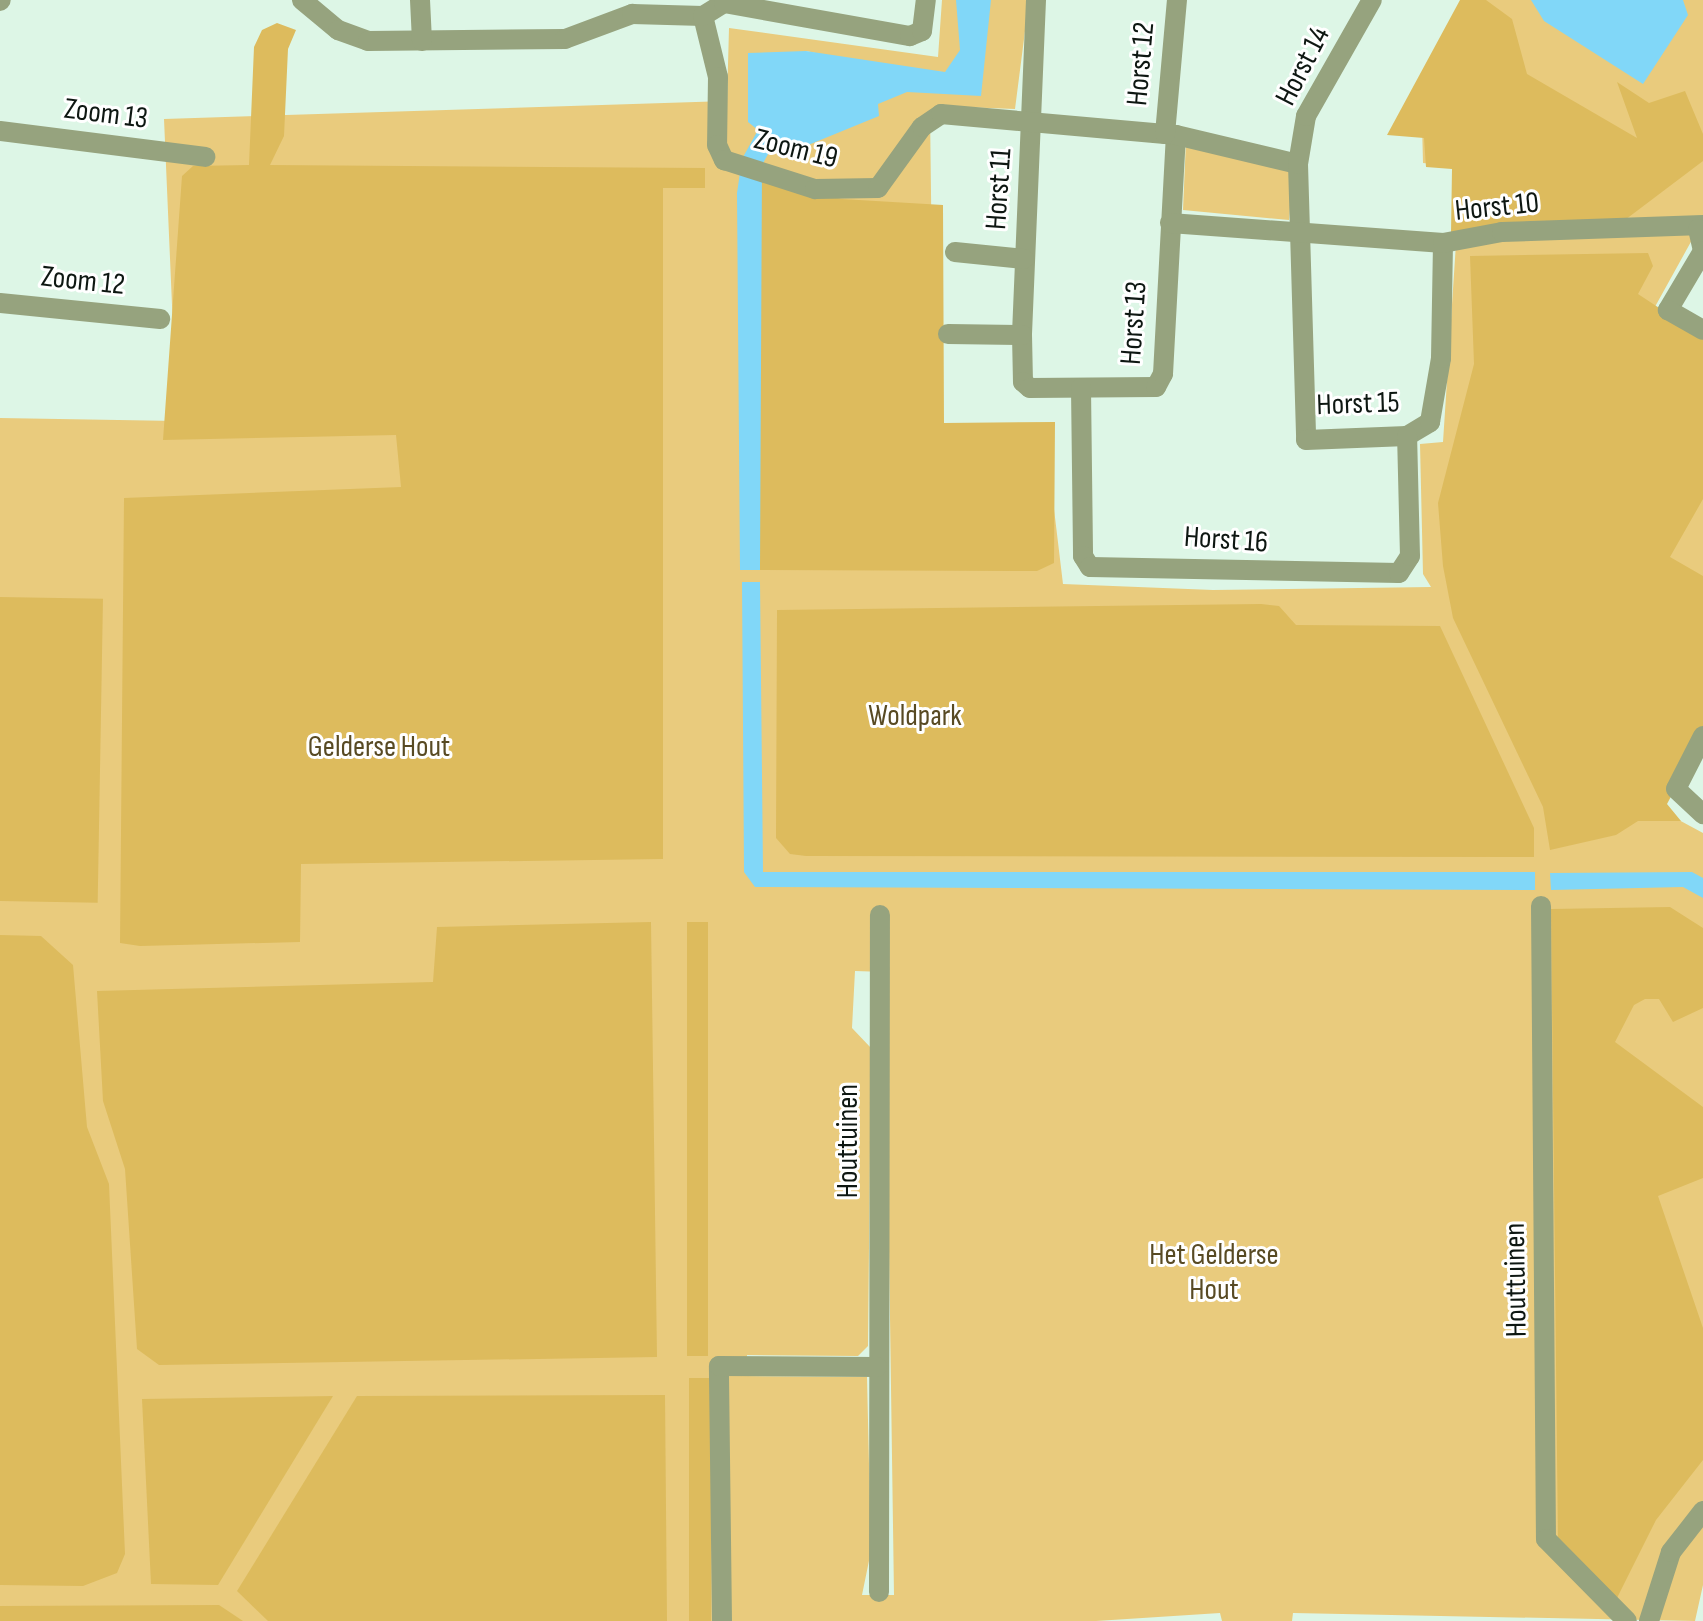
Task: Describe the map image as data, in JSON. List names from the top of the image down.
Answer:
{
  "streets": {
    "street": [
      "Horst 12",
      "Horst 14",
      "Zoom 13",
      "Zoom 19",
      "Horst 11",
      "Horst 10",
      "Zoom 12",
      "Horst 13",
      "Horst 15",
      "Horst 16",
      "Houttuinen"
    ]
  },
  "crossings": [
    ["Horst 12", "Horst 13"],
    ["Zoom 19", "Horst 11"],
    ["Horst 11", "Horst 13"],
    ["Horst 10", "Horst 13"],
    ["Horst 10", "Horst 15"],
    ["Horst 13", "Horst 16"],
    ["Horst 15", "Horst 16"]
  ],
  "parks": ["Woldpark", "Gelderse Hout", "Het Gelderse Hout"]
}
